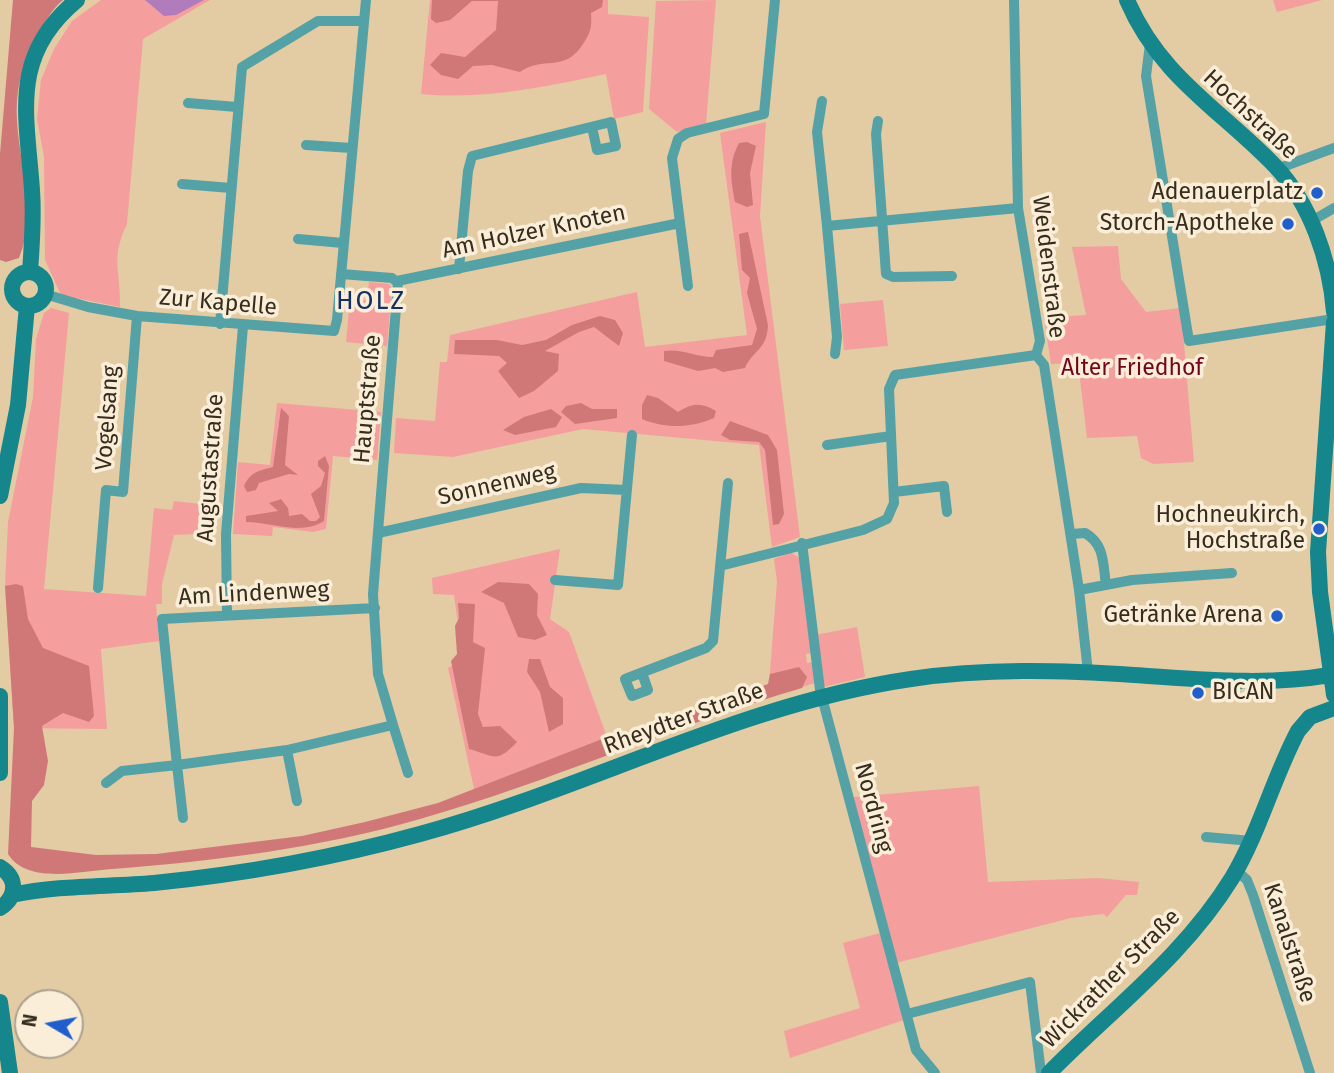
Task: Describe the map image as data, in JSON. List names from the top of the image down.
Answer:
{
  "streets": {
    "street": [
      "Hochstraße",
      "Am Holzer Knoten",
      "Weidenstraße",
      "Zur Kapelle",
      "Hauptstraße",
      "Vogelsang",
      "Augustastraße",
      "Sonnenweg",
      "Am Lindenweg",
      "Rheydter Straße",
      "Nordring",
      "Kanalstraße",
      "Wickrather Straße"
    ]
  },
  "crossings": [
    ["Am Holzer Knoten", "Hauptstraße"],
    ["Weidenstraße", "Rheydter Straße"],
    ["Zur Kapelle", "Vogelsang"],
    ["Zur Kapelle", "Augustastraße"],
    ["Hauptstraße", "Sonnenweg"],
    ["Hauptstraße", "Am Lindenweg"],
    ["Augustastraße", "Am Lindenweg"],
    ["Rheydter Straße", "Nordring"],
    ["Kanalstraße", "Wickrather Straße"]
  ],
  "districts": ["HOLZ"],
  "parks": ["Alter Friedhof"],
  "places": [
    "Adenauerplatz",
    "Storch-Apotheke",
    "Hochneukirch, Hochstraße",
    "Getränke Arena",
    "BICAN"
  ],
  "north": "left"
}
